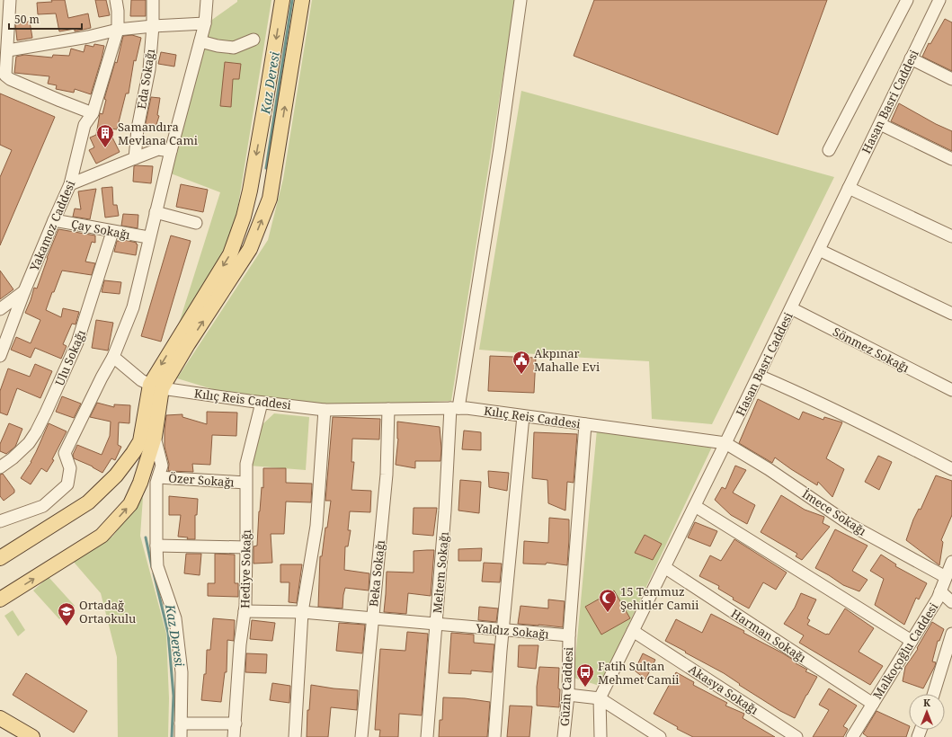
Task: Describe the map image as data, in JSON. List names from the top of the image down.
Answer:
{
  "streets": {
    "street": [
      "Eda Sokağı",
      "Hasan Basri Caddesi",
      "Yakamoz Caddesi",
      "Çay Sokağı",
      "Sönmez Sokağı",
      "Ulu Sokağı",
      "Kılıç Reis Caddesi",
      "Özer Sokağı",
      "İmece Sokağı",
      "Hediye Sokağı",
      "Meltem Sokağı",
      "Beka Sokağı",
      "Yaldız Sokağı",
      "Harman Sokağı",
      "Malkoçoğlu Caddesi",
      "Güzin Caddesi",
      "Akasya Sokağı"
    ]
  },
  "crossings": [
    ["Hasan Basri Caddesi", "Sönmez Sokağı"],
    ["Hasan Basri Caddesi", "Kılıç Reis Caddesi"],
    ["Hasan Basri Caddesi", "İmece Sokağı"],
    ["Hasan Basri Caddesi", "Harman Sokağı"],
    ["Hasan Basri Caddesi", "Akasya Sokağı"],
    ["Yakamoz Caddesi", "Çay Sokağı"],
    ["Çay Sokağı", "Ulu Sokağı"],
    ["Kılıç Reis Caddesi", "İmece Sokağı"],
    ["Kılıç Reis Caddesi", "Hediye Sokağı"],
    ["Kılıç Reis Caddesi", "Meltem Sokağı"],
    ["Kılıç Reis Caddesi", "Beka Sokağı"],
    ["Özer Sokağı", "Hediye Sokağı"],
    ["İmece Sokağı", "Malkoçoğlu Caddesi"],
    ["Hediye Sokağı", "Yaldız Sokağı"],
    ["Meltem Sokağı", "Yaldız Sokağı"],
    ["Beka Sokağı", "Yaldız Sokağı"],
    ["Yaldız Sokağı", "Güzin Caddesi"],
    ["Harman Sokağı", "Malkoçoğlu Caddesi"]
  ],
  "water": ["Kaz Deresi"],
  "places": {
    "building": ["Samandıra Mevlana Cami"],
    "public building": ["Akpınar Mahalle Evi"],
    "mosque": ["15 Temmuz Şehitler Camii"],
    "school or university": ["Ortadağ Ortaokulu"],
    "bus stop": ["Fatih Sultan Mehmet Camii"]
  },
  "scale_bar": "50 m",
  "north": "top"
}
